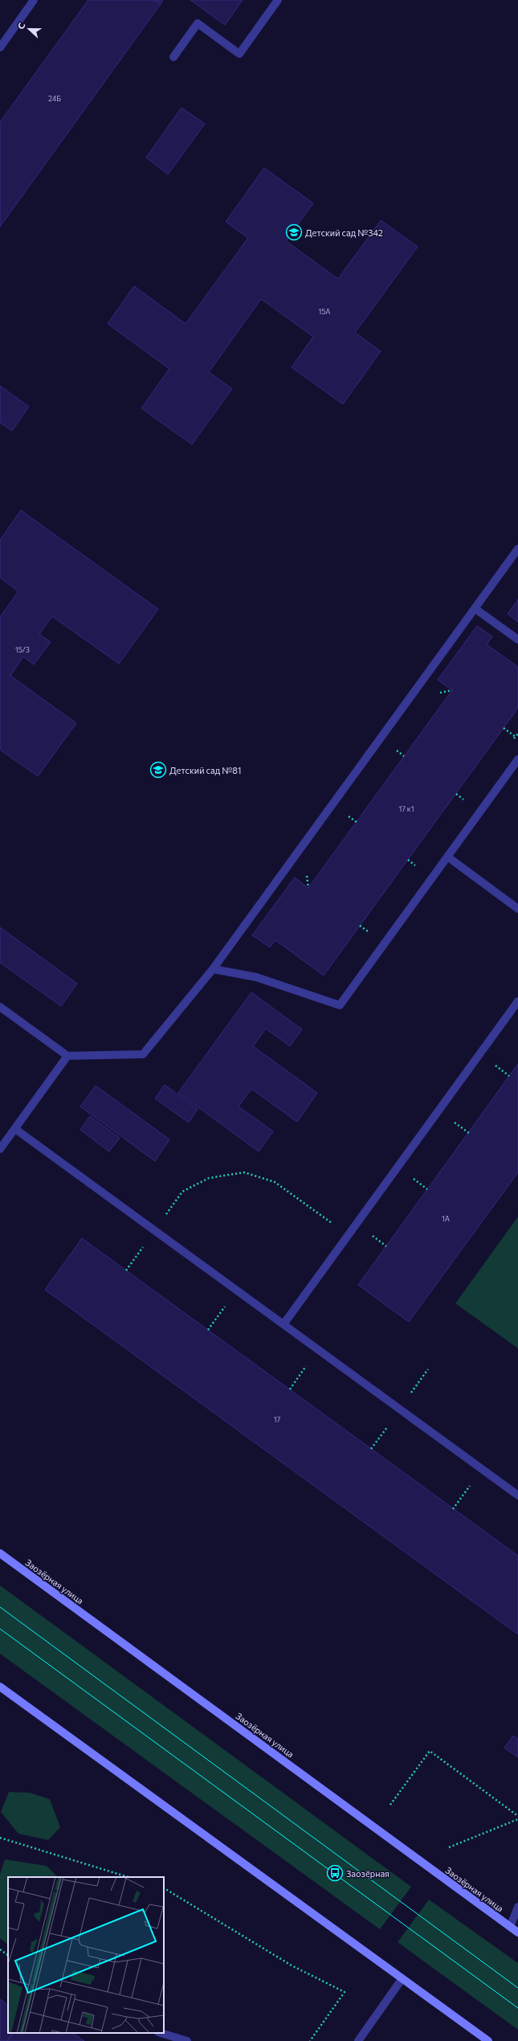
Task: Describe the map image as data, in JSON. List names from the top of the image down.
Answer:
{
  "streets": {
    "main road": ["Заозёрная улица"]
  },
  "places": {
    "school or university": ["Детский сад №342", "Детский сад №81"],
    "bus stop": ["Заозёрная"]
  },
  "house_numbers": [
    "24Б",
    "15А",
    "15/3",
    "17 к1",
    "1А",
    "17"
  ],
  "north": "left"
}
